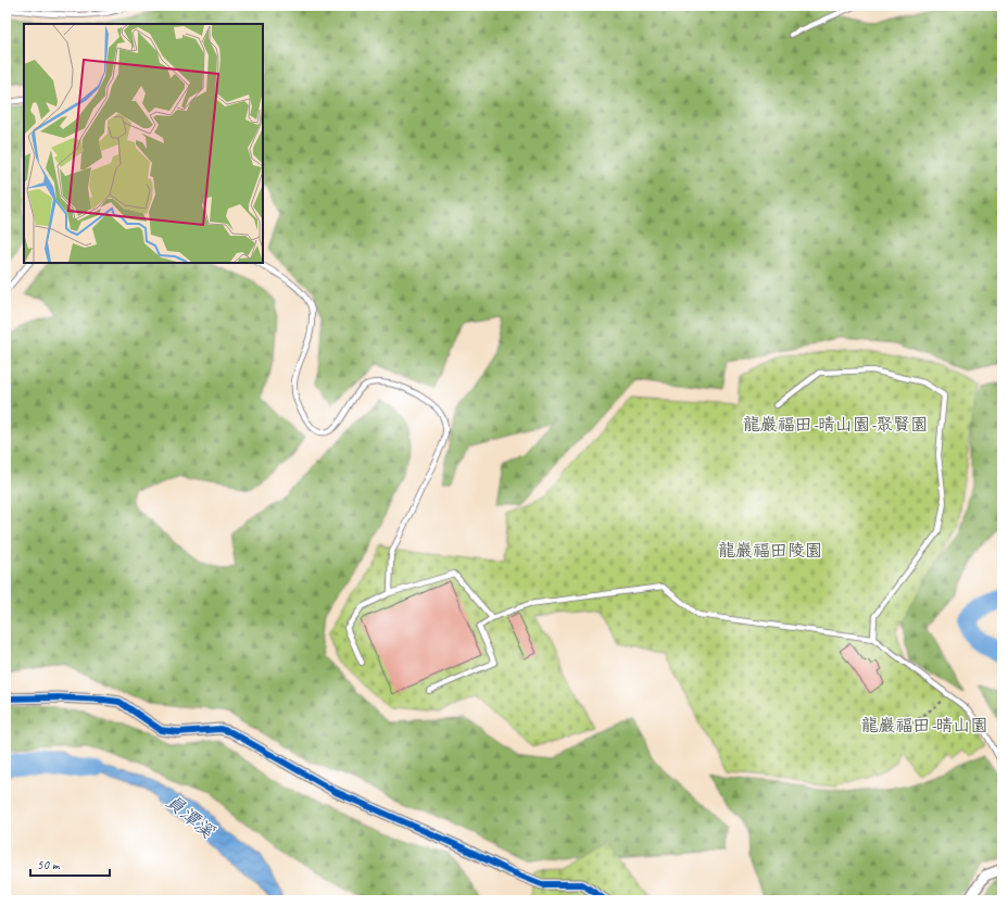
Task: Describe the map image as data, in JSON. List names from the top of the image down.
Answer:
{
  "water": ["員潭溪"],
  "parks": ["龍巖福田-晴山園-聚賢園", "龍巖福田陵園", "龍巖福田-晴山園"],
  "scale_bar": "50 m"
}
